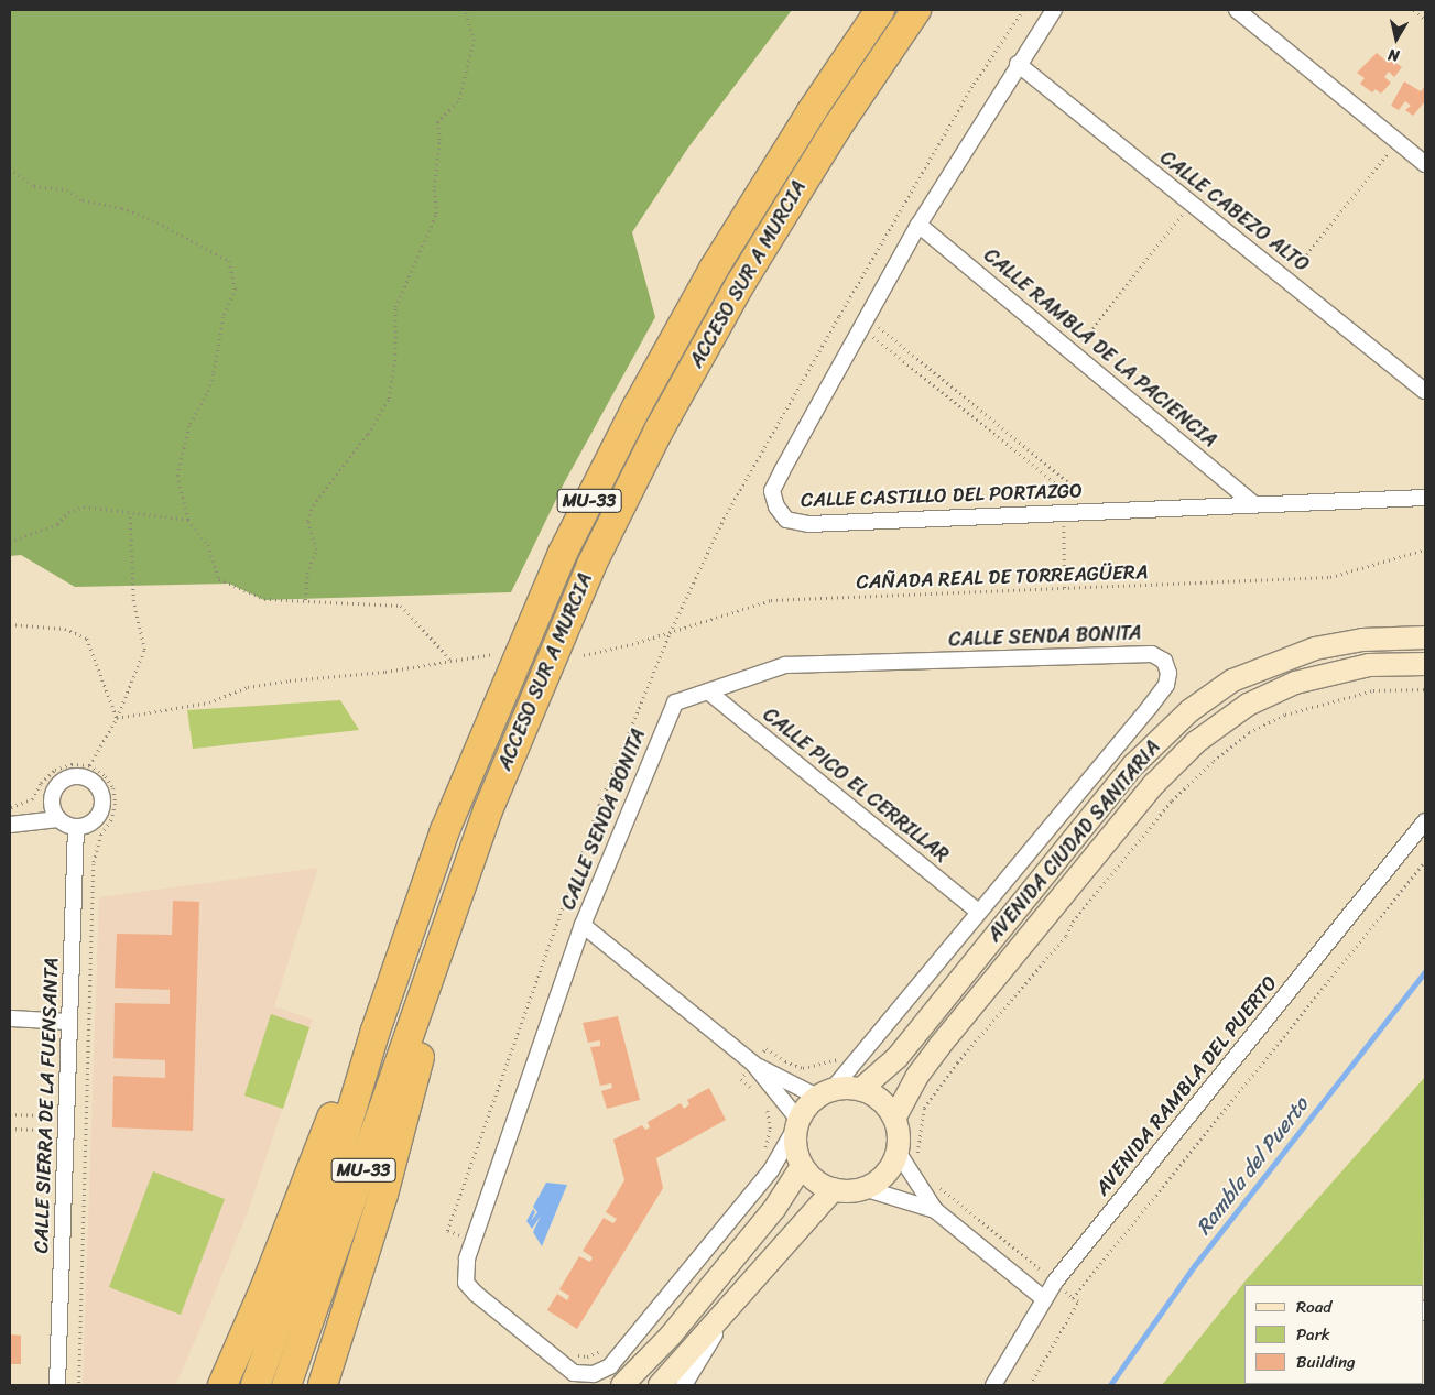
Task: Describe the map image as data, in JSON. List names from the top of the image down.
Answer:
{
  "streets": {
    "highway": ["ACCESO SUR A MURCIA", "MU-33"],
    "street": [
      "CALLE CABEZO ALTO",
      "CALLE RAMBLA DE LA PACIENCIA",
      "CALLE CASTILLO DEL PORTAZGO",
      "CALLE SENDA BONITA",
      "CALLE PICO EL CERRILLAR",
      "AVENIDA CIUDAD SANITARIA",
      "AVENIDA RAMBLA DEL PUERTO",
      "CALLE SIERRA DE LA FUENSANTA"
    ],
    "path": ["CAÑADA REAL DE TORREAGÜERA"]
  },
  "crossings": [
    ["CALLE CABEZO ALTO", "CALLE CASTILLO DEL PORTAZGO"],
    ["CALLE RAMBLA DE LA PACIENCIA", "CALLE CASTILLO DEL PORTAZGO"],
    ["CALLE SENDA BONITA", "CALLE PICO EL CERRILLAR"],
    ["CALLE SENDA BONITA", "AVENIDA CIUDAD SANITARIA"]
  ],
  "water": ["Rambla del Puerto"],
  "legend": ["Road", "Park", "Building"],
  "north": "bottom"
}
